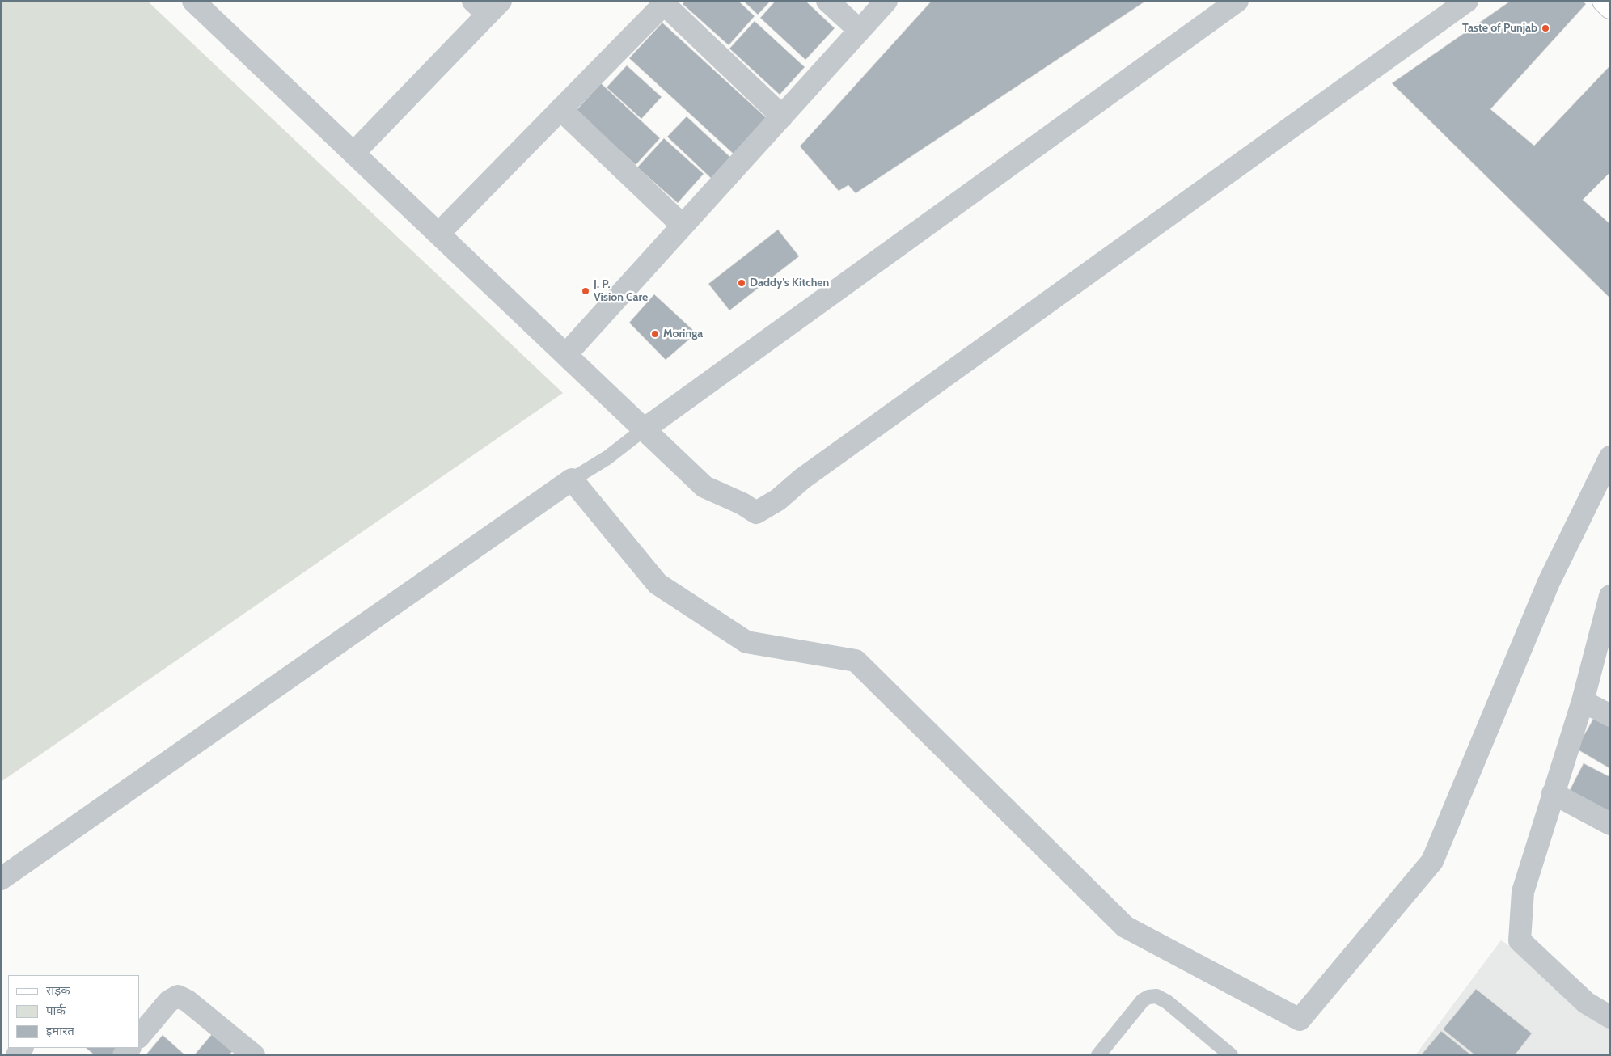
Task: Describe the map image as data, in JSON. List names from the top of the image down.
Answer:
{
  "places": [
    "Taste of Punjab",
    "Daddy's Kitchen",
    "J. P. Vision Care",
    "Moringa"
  ],
  "legend": ["सड़क", "पार्क", "इमारत"]
}
